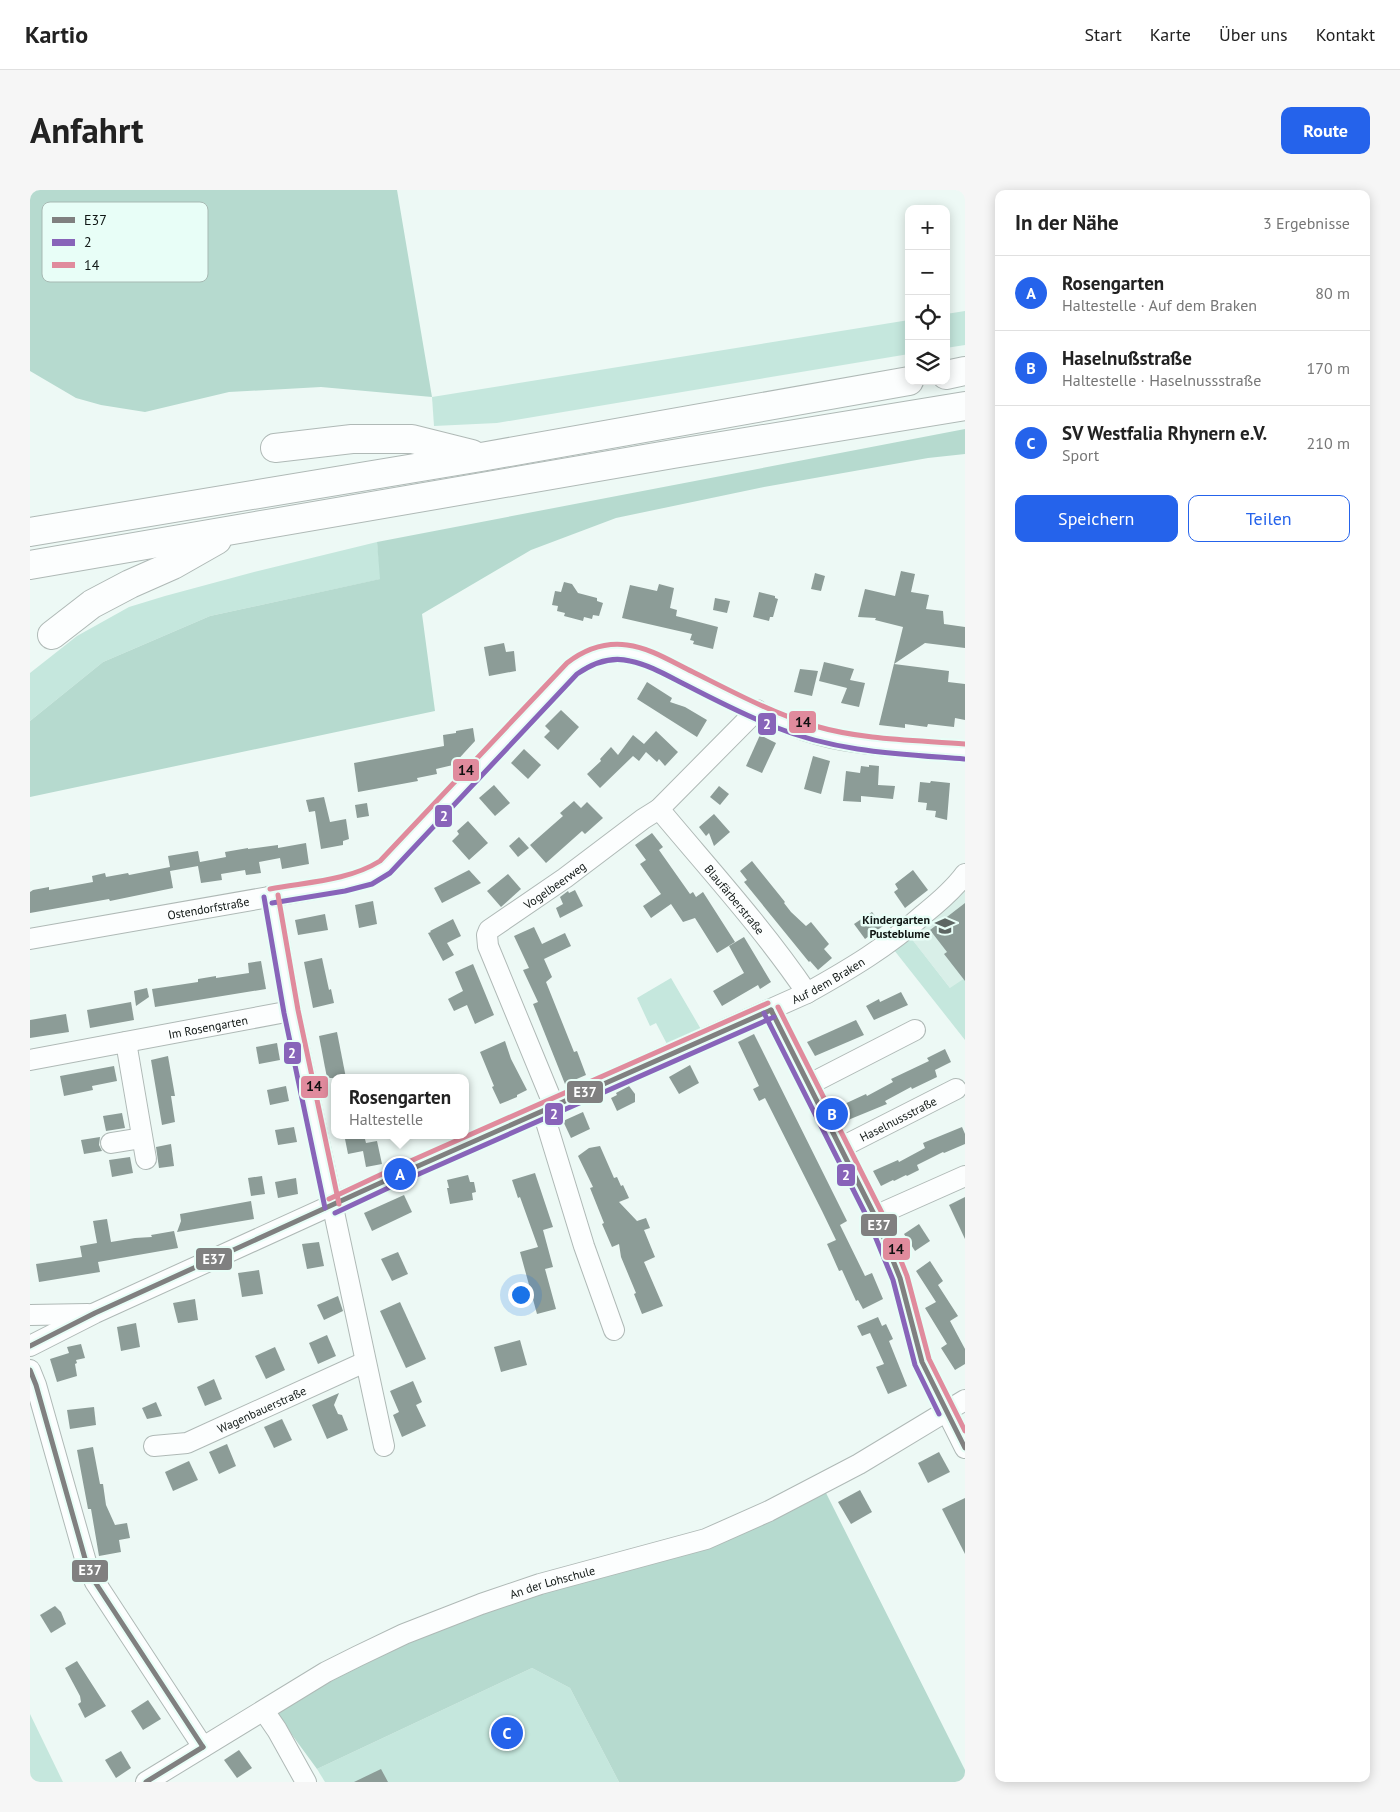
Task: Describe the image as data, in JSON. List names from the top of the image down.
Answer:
{
  "streets": {
    "street": [
      "Vogelbeerweg",
      "Blaufärberstraße",
      "Ostendorfstraße",
      "Auf dem Braken",
      "Im Rosengarten",
      "Haselnussstraße",
      "Wagenbauerstraße",
      "An der Lohschule"
    ]
  },
  "crossings": [
    ["Vogelbeerweg", "Blaufärberstraße"],
    ["Vogelbeerweg", "Ostendorfstraße"],
    ["Vogelbeerweg", "Auf dem Braken"],
    ["Blaufärberstraße", "Auf dem Braken"]
  ],
  "places": {
    "school or university": ["Kindergarten Pusteblume"]
  },
  "lines": ["transit line 14", "transit line 2", "transit line E37"],
  "legend": ["E37", "2", "14"],
  "page": {
    "header": "Kartio",
    "nav": [
      "Start",
      "Karte",
      "Über uns",
      "Kontakt"
    ],
    "title": "Anfahrt",
    "buttons": [
      "Route",
      ["Speichern", "Teilen"]
    ],
    "heading": ["In der Nähe", "3 Ergebnisse"],
    "map_buttons": ["+", "−"],
    "list": [
      {
        "mark": "A",
        "name": "Rosengarten",
        "note": "Haltestelle · Auf dem Braken",
        "value": "80 m"
      },
      {
        "mark": "B",
        "name": "Haselnußstraße",
        "note": "Haltestelle · Haselnussstraße",
        "value": "170 m"
      },
      {
        "mark": "C",
        "name": "SV Westfalia Rhynern e.V.",
        "note": "Sport",
        "value": "210 m"
      }
    ],
    "popup": ["Rosengarten", "Haltestelle"],
    "pins": ["B", "A", "C"]
  }
}
